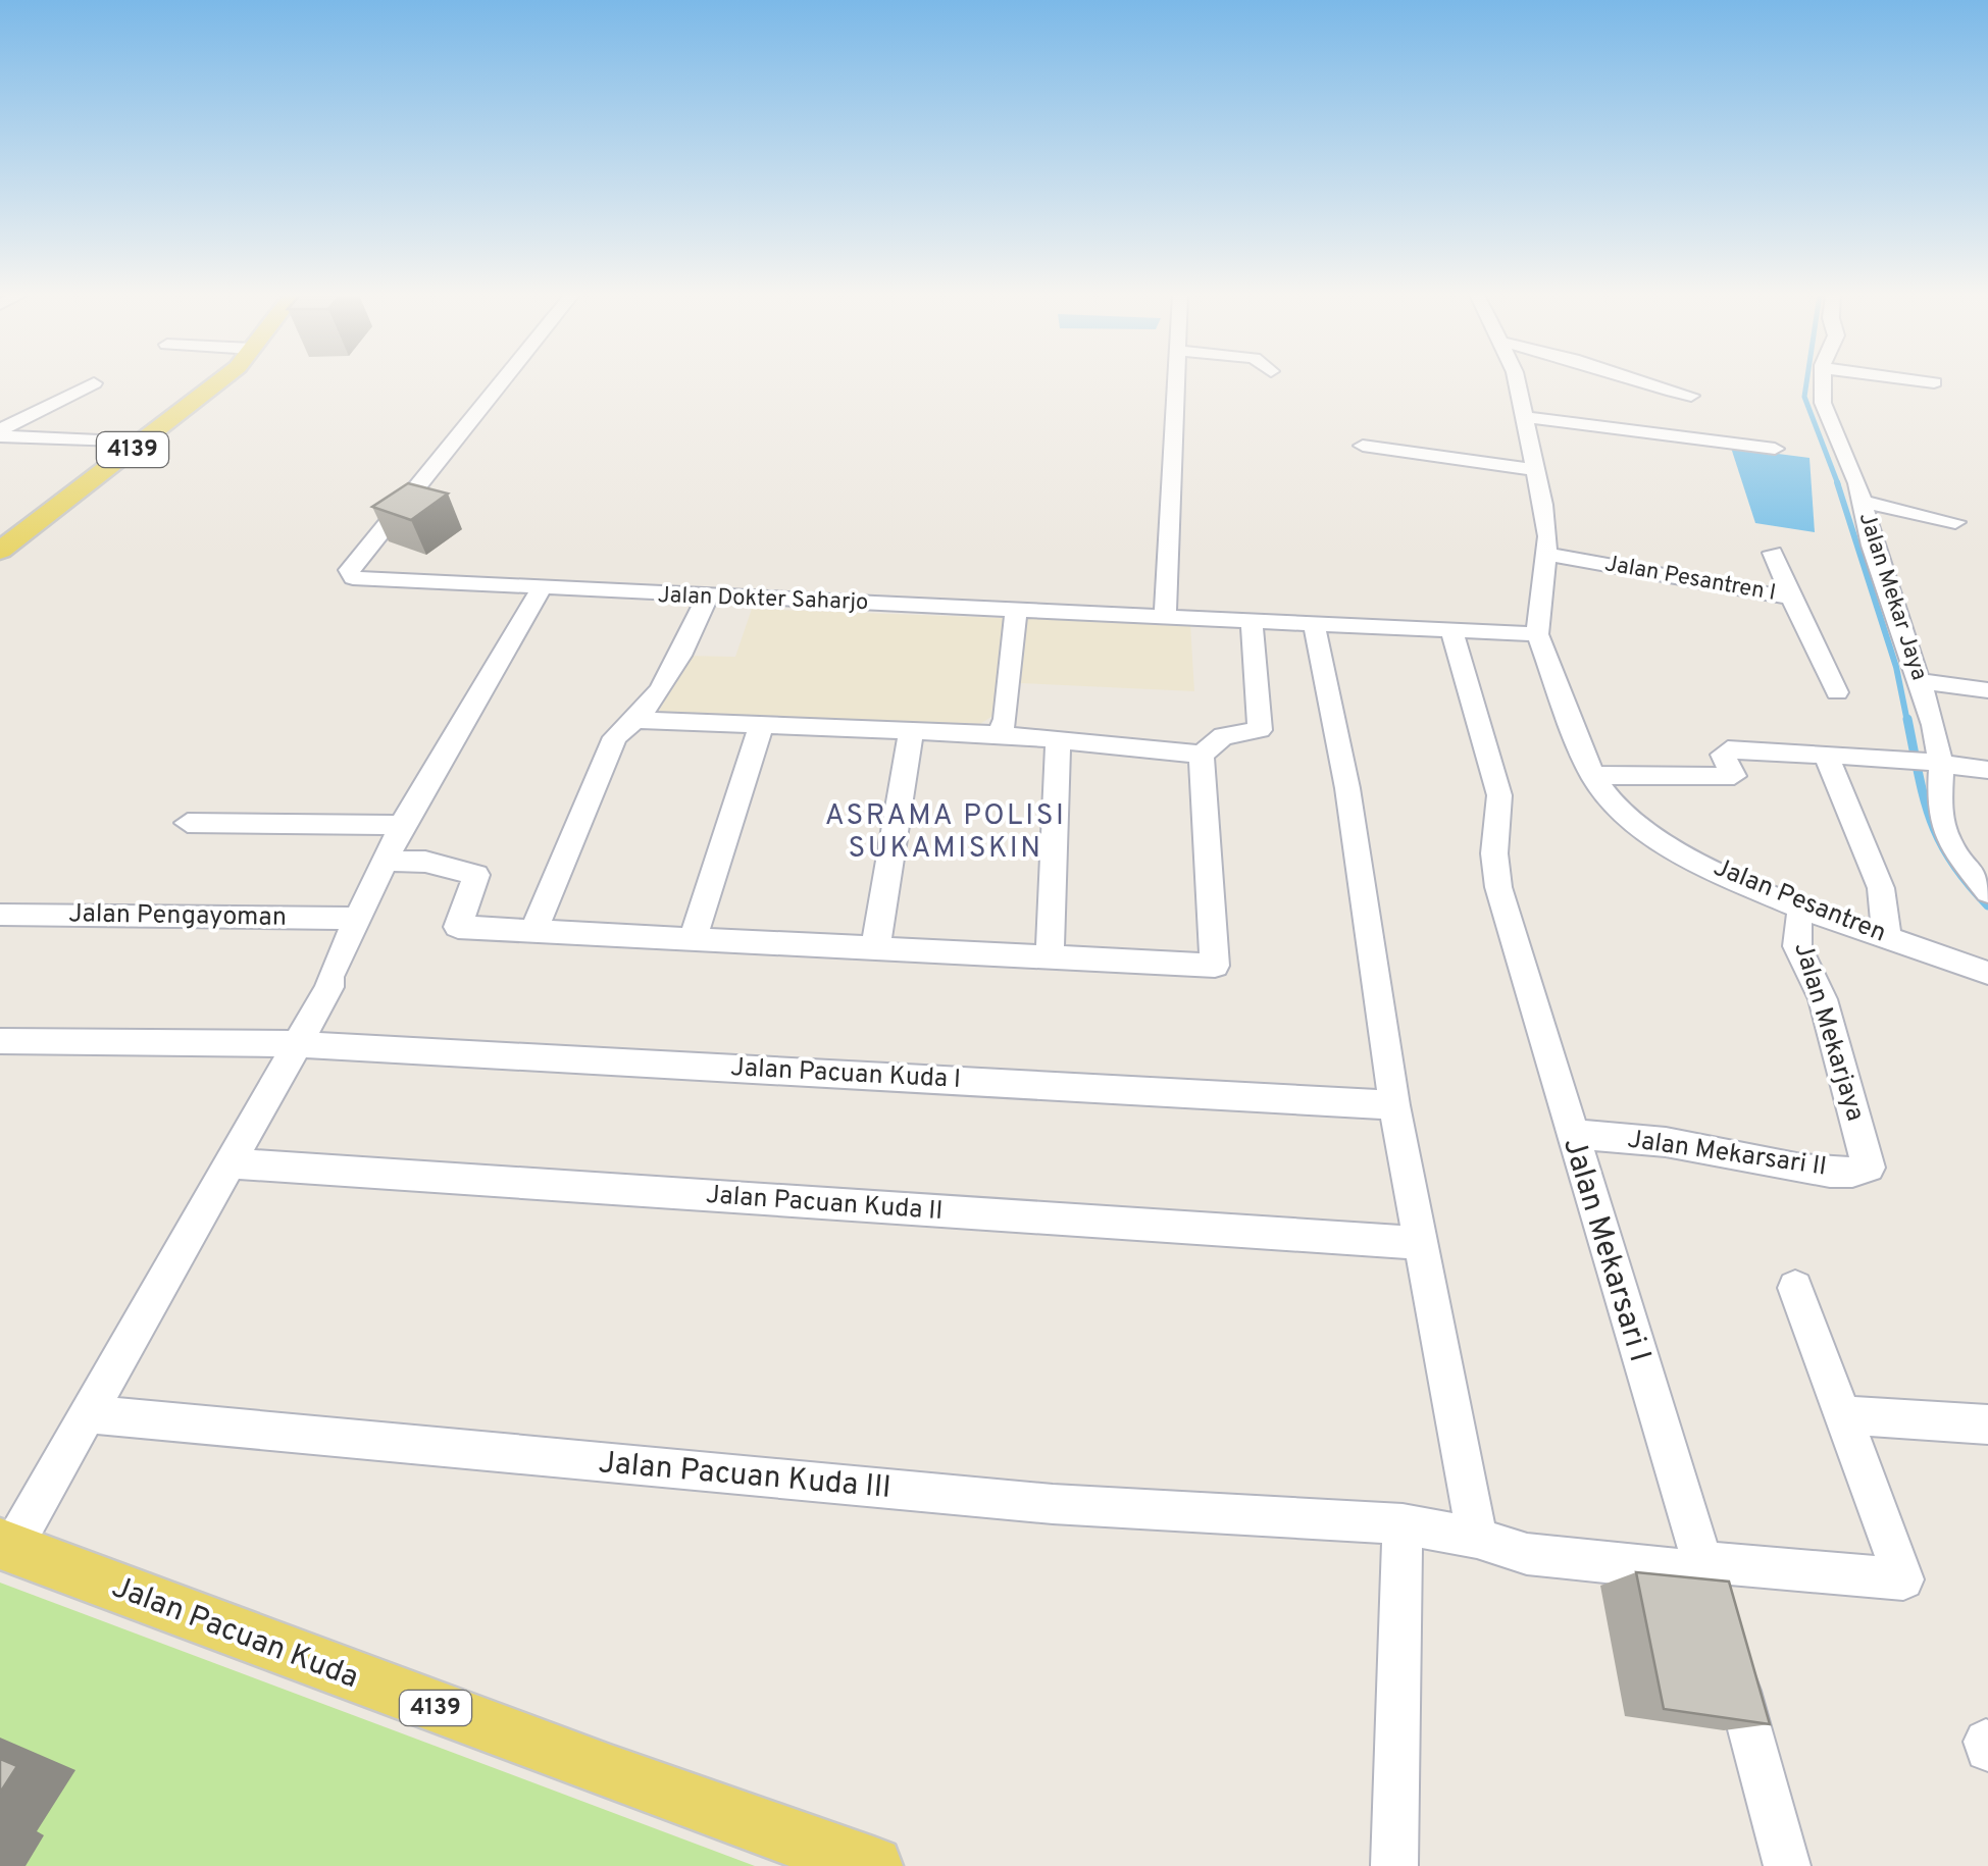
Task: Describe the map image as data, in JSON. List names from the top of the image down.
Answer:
{
  "streets": {
    "main road": ["4139", "Jalan Pacuan Kuda"],
    "street": [
      "Jalan Pesantren I",
      "Jalan Mekar Jaya",
      "Jalan Dokter Saharjo",
      "Jalan Pesantren",
      "Jalan Pengayoman",
      "Jalan Mekarjaya",
      "Jalan Pacuan Kuda I",
      "Jalan Mekarsari II",
      "Jalan Pacuan Kuda II",
      "Jalan Mekarsari I",
      "Jalan Pacuan Kuda III"
    ]
  },
  "crossings": [
    ["Jalan Pesantren I", "Jalan Pesantren"],
    ["Jalan Dokter Saharjo", "Jalan Pesantren"],
    ["Jalan Dokter Saharjo", "Jalan Mekarsari I"],
    ["Jalan Pesantren", "Jalan Mekarjaya"],
    ["Jalan Mekarjaya", "Jalan Mekarsari II"],
    ["Jalan Mekarsari II", "Jalan Mekarsari I"],
    ["Jalan Mekarsari I", "Jalan Pacuan Kuda III"]
  ],
  "districts": ["ASRAMA POLISI SUKAMISKIN"]
}
